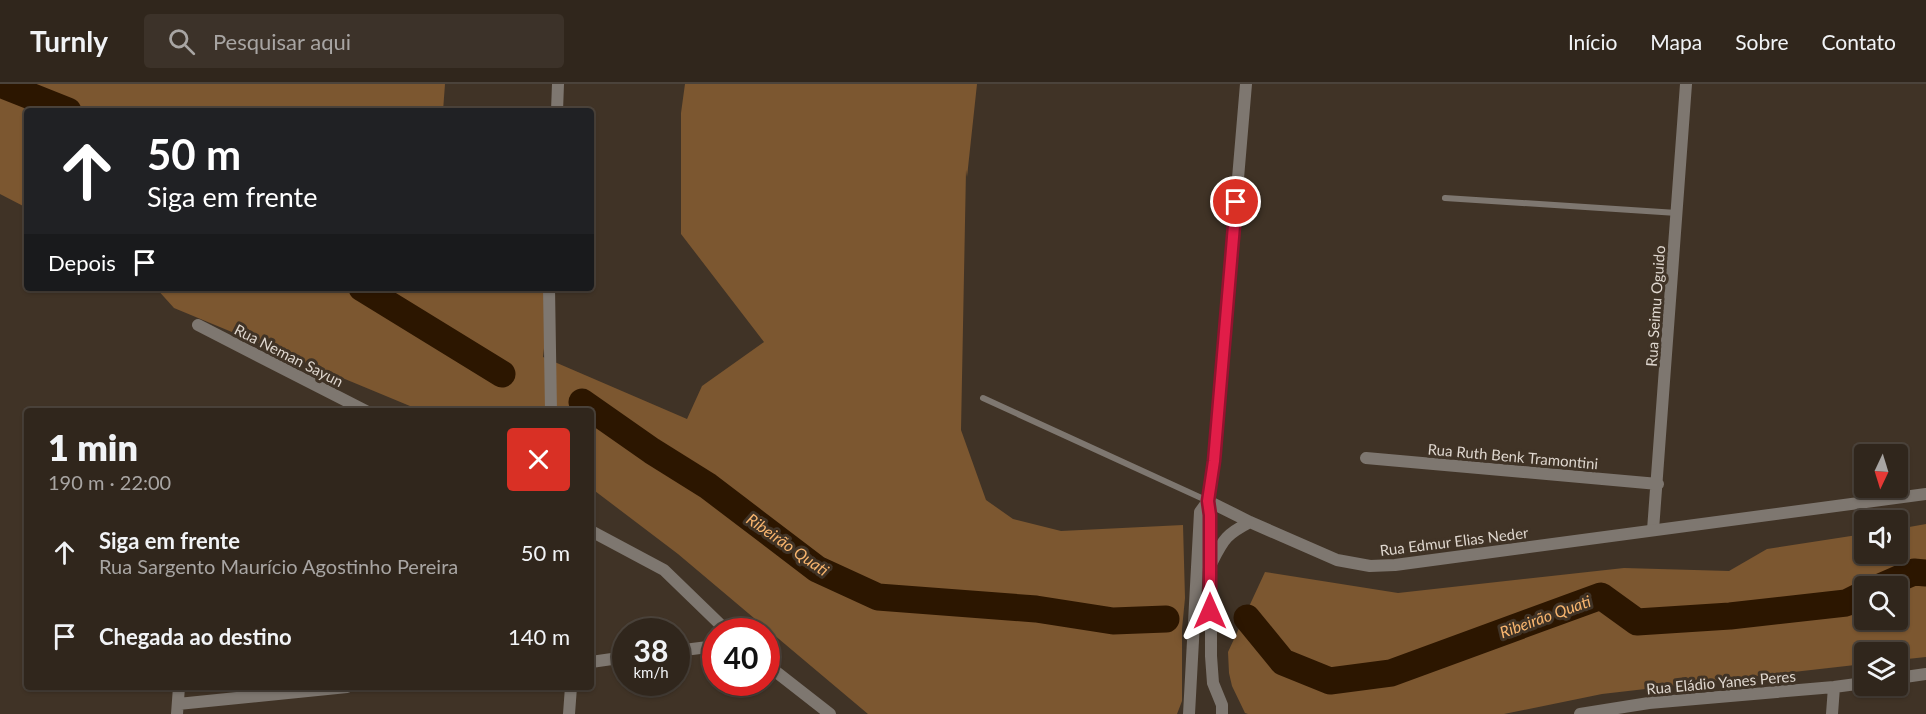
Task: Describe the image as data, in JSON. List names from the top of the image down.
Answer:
{
  "streets": {
    "street": [
      "Rua Seimu Oguido",
      "Rua Neman Sayun",
      "Rua Ruth Benk Tramontini",
      "Rua Edmur Elias Neder",
      "Rua Eládio Yanes Peres"
    ]
  },
  "crossings": [
    ["Rua Seimu Oguido", "Rua Ruth Benk Tramontini"],
    ["Rua Seimu Oguido", "Rua Edmur Elias Neder"]
  ],
  "water": ["Ribeirão Quati"],
  "north": "bottom",
  "page": {
    "header": "Turnly",
    "search": "Pesquisar aqui",
    "nav": [
      "Início",
      "Mapa",
      "Sobre",
      "Contato"
    ],
    "turn": ["50 m", "Siga em frente"],
    "then": "Depois",
    "heading": ["1 min", "190 m · 22:00"],
    "list": [
      {
        "name": "Siga em frente",
        "note": "Rua Sargento Maurício Agostinho Pereira",
        "value": "50 m"
      },
      {
        "name": "Chegada ao destino",
        "value": "140 m"
      }
    ],
    "speed": "38 km/h",
    "limit": "40"
  }
}
